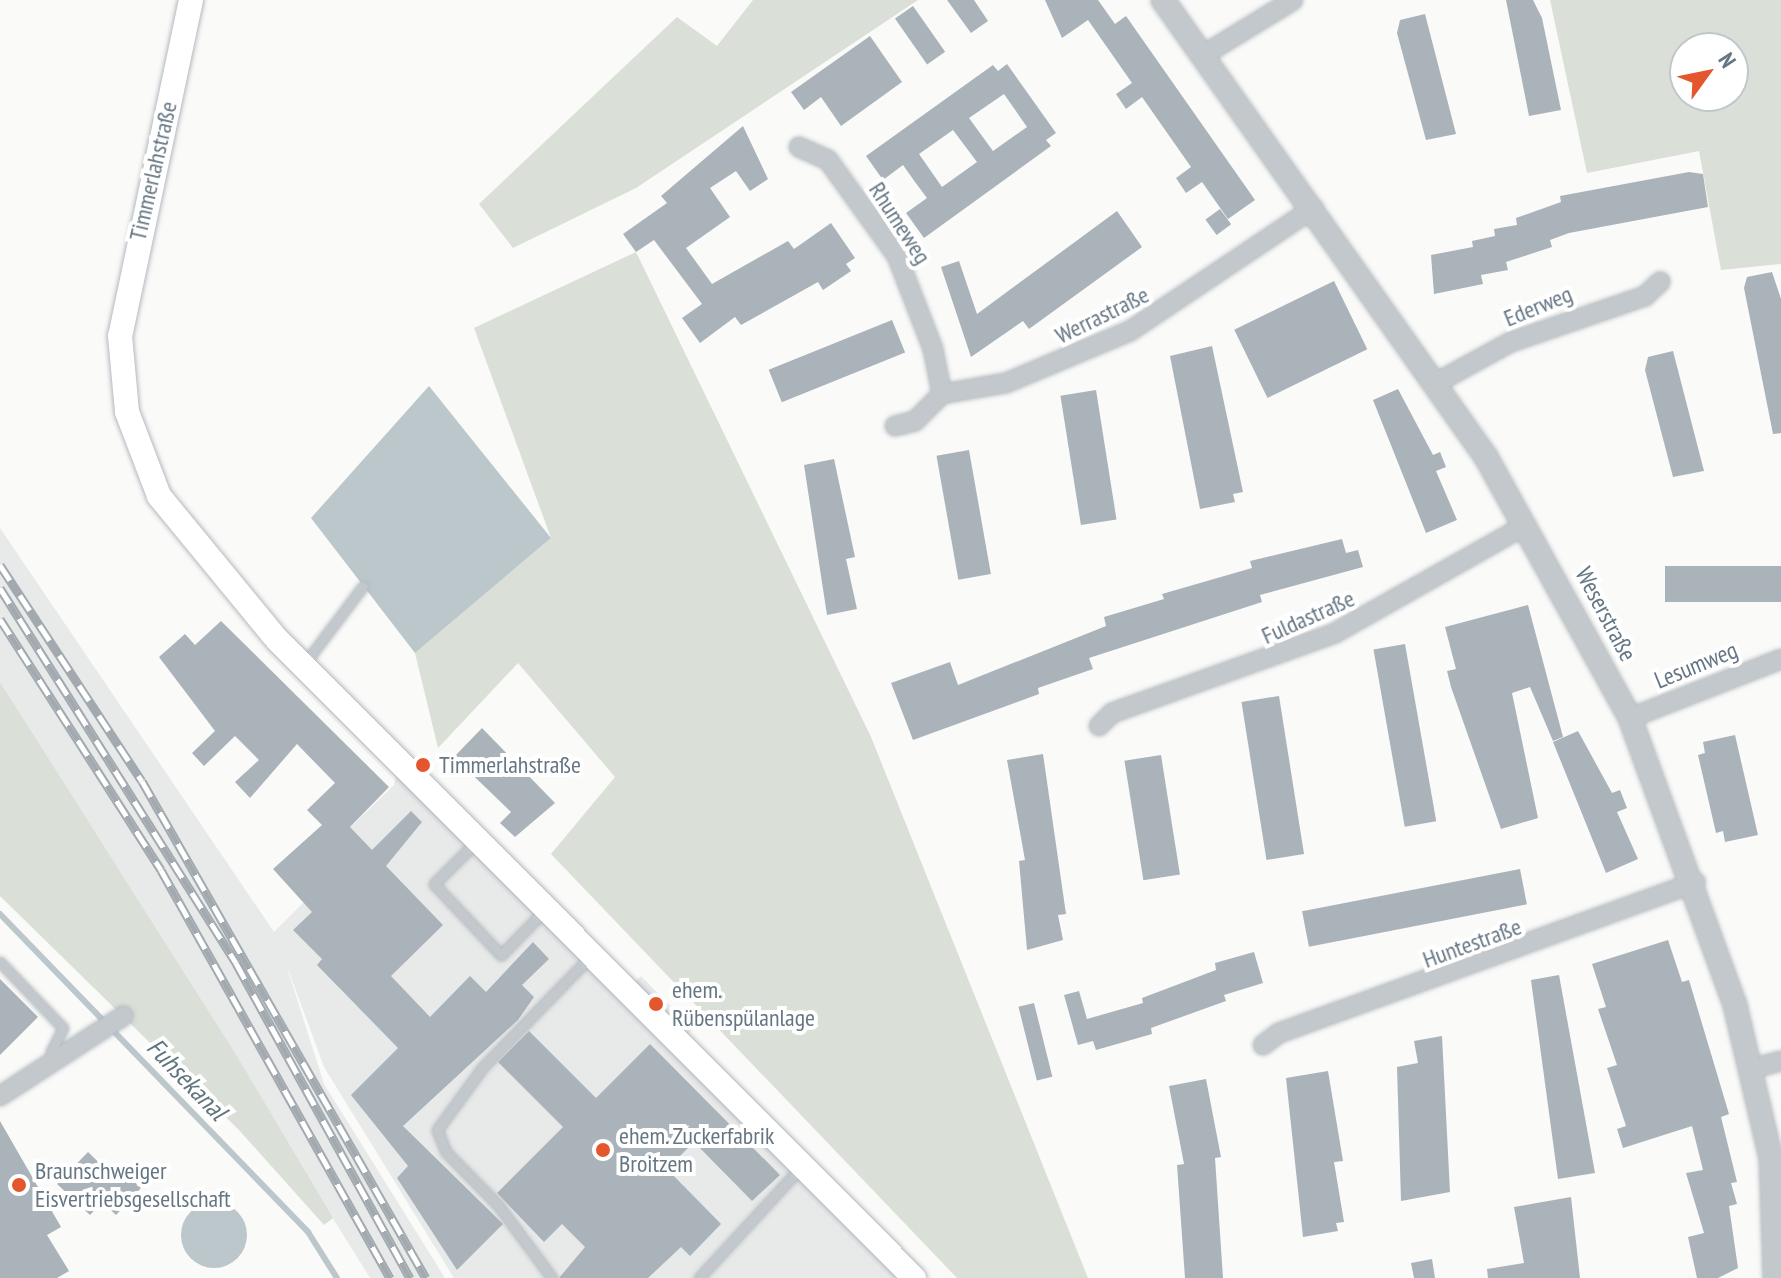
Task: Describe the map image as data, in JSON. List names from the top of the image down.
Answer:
{
  "streets": {
    "main road": ["Timmerlahstraße"],
    "street": [
      "Rhumeweg",
      "Ederweg",
      "Werrastraße",
      "Weserstraße",
      "Fuldastraße",
      "Lesumweg",
      "Huntestraße"
    ]
  },
  "crossings": [
    ["Rhumeweg", "Werrastraße"],
    ["Ederweg", "Weserstraße"],
    ["Werrastraße", "Weserstraße"],
    ["Weserstraße", "Fuldastraße"],
    ["Weserstraße", "Lesumweg"],
    ["Weserstraße", "Huntestraße"]
  ],
  "water": ["Fuhsekanal"],
  "places": [
    "Timmerlahstraße",
    "ehem. Rübenspülanlage",
    "ehem. Zuckerfabrik Broitzem",
    "Braunschweiger Eisvertriebsgesellschaft"
  ],
  "north": "top right"
}
